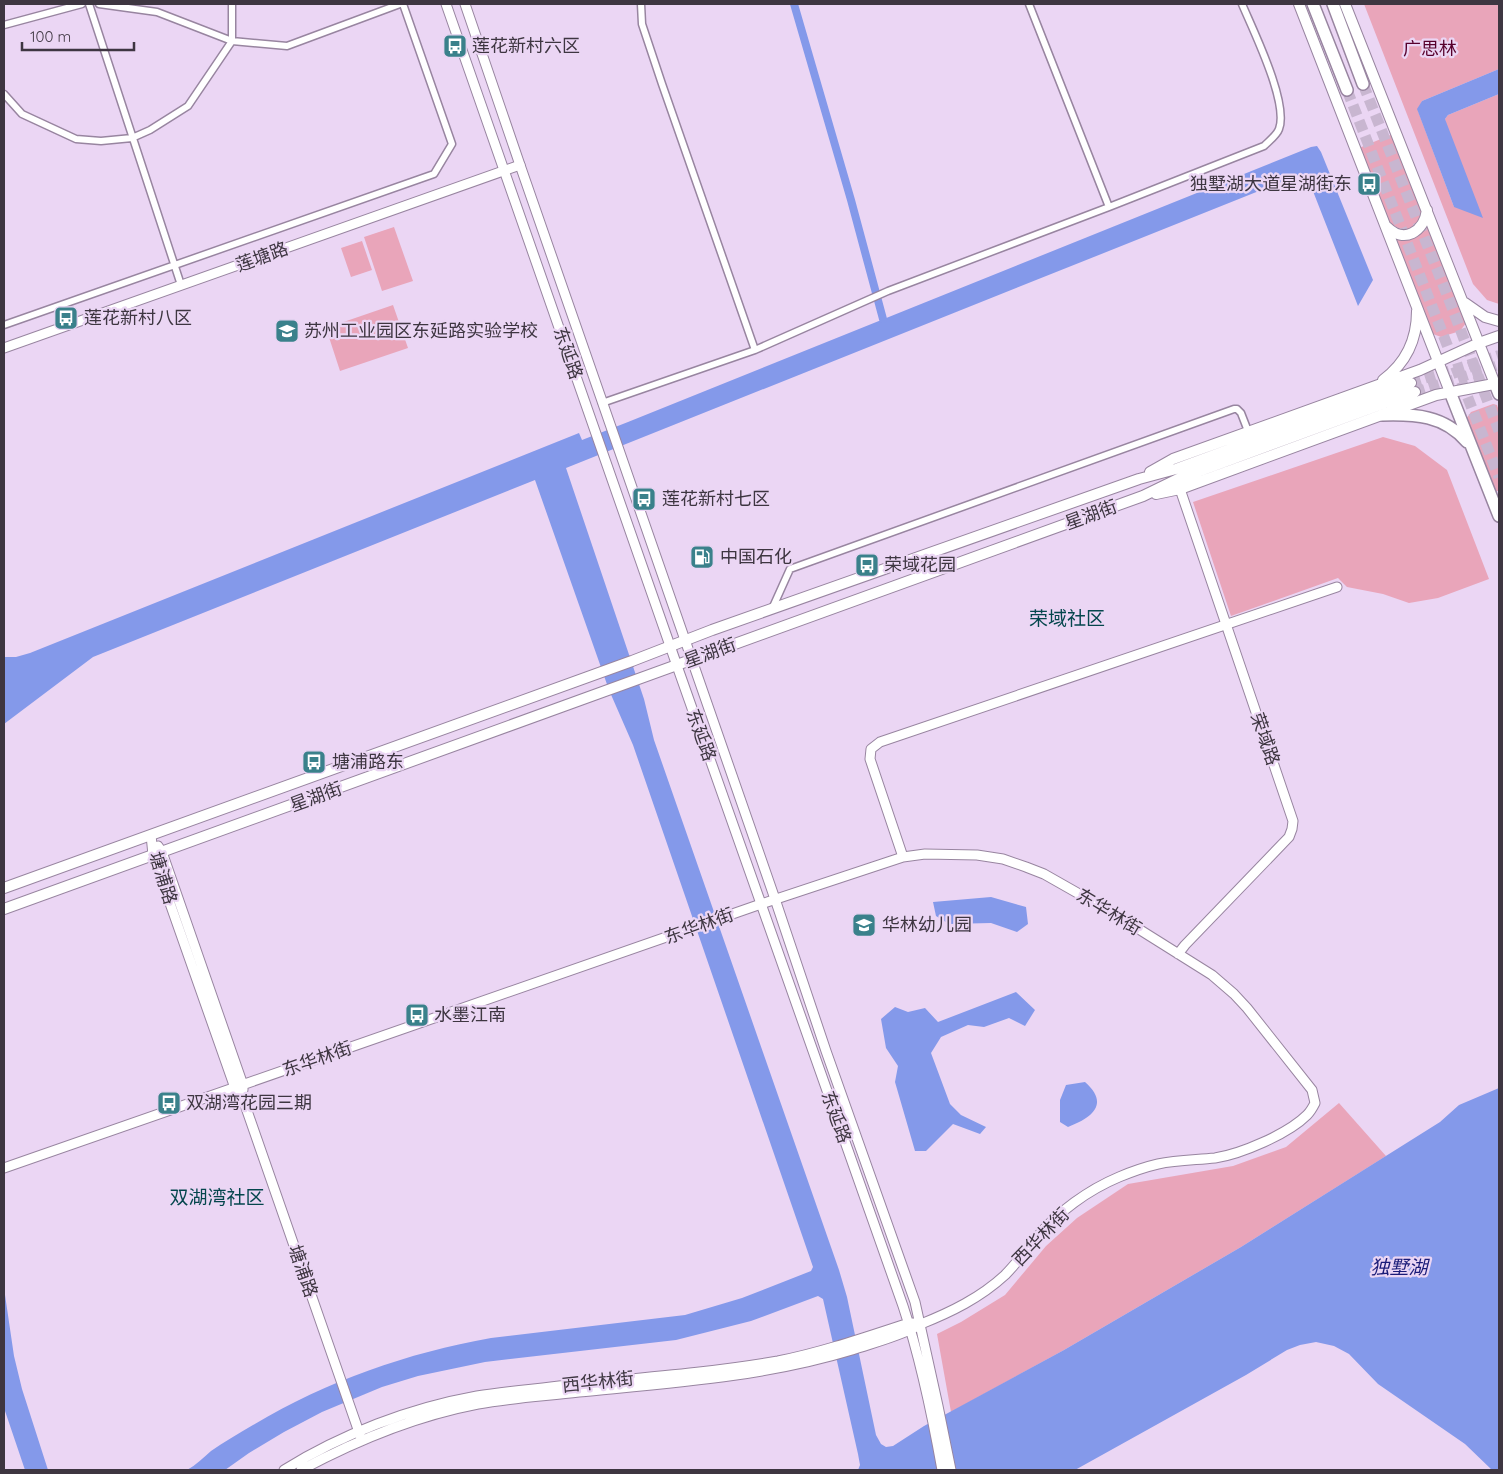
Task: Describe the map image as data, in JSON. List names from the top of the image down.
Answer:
{
  "streets": {
    "main road": ["星湖街"],
    "street": [
      "莲塘路",
      "东延路",
      "荣域路",
      "塘浦路",
      "东华林街",
      "西华林街"
    ]
  },
  "crossings": [
    ["莲塘路", "东延路"],
    ["东延路", "星湖街"],
    ["东延路", "东华林街"],
    ["东延路", "西华林街"],
    ["星湖街", "塘浦路"],
    ["荣域路", "东华林街"],
    ["塘浦路", "东华林街"],
    ["塘浦路", "西华林街"],
    ["东华林街", "西华林街"]
  ],
  "districts": ["荣域社区", "双湖湾社区"],
  "water": ["独墅湖"],
  "parks": ["广思林"],
  "places": {
    "bus stop": [
      "莲花新村六区",
      "独墅湖大道星湖街东",
      "莲花新村八区",
      "莲花新村七区",
      "荣域花园",
      "塘浦路东",
      "水墨江南",
      "双湖湾花园三期"
    ],
    "school or university": ["苏州工业园区东延路实验学校", "华林幼儿园"],
    "fuel station": ["中国石化"]
  },
  "scale_bar": "100 m"
}
